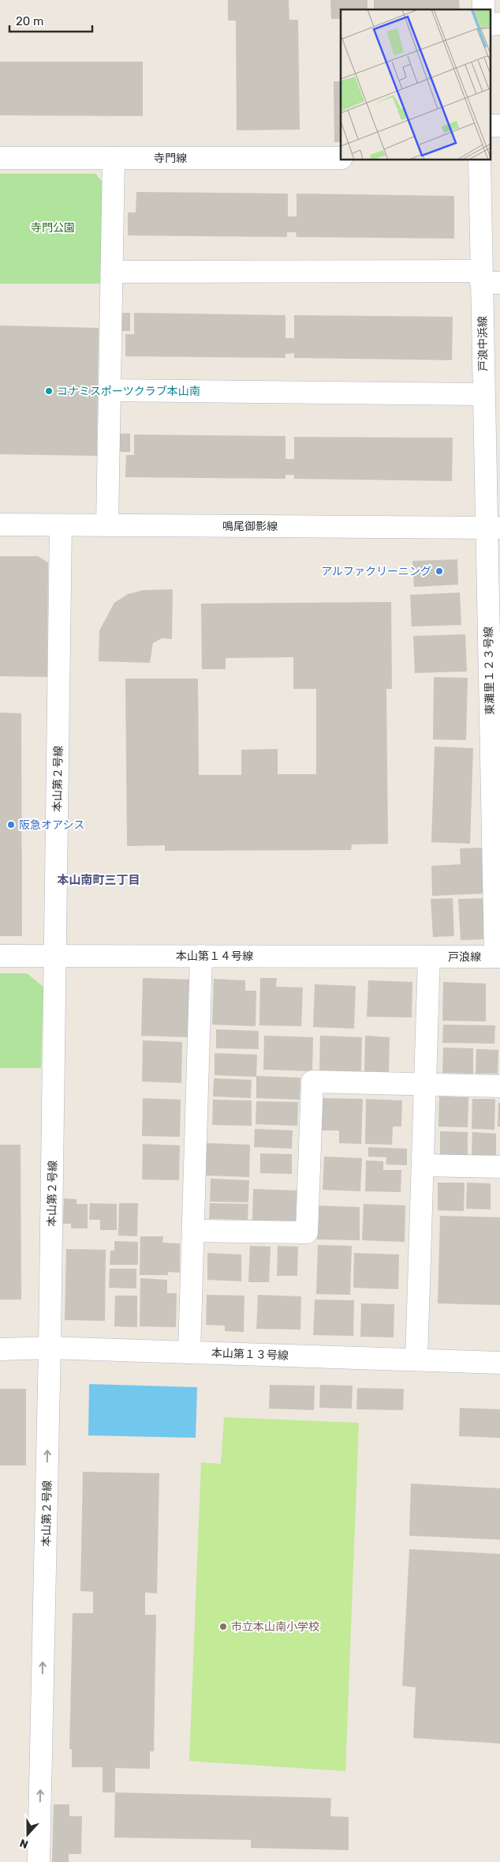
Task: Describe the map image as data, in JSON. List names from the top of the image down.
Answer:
{
  "streets": {
    "street": [
      "寺門線",
      "戸浪中浜線",
      "鳴尾御影線",
      "東灘里１２３号線",
      "本山第２号線",
      "本山第１４号線",
      "戸浪線",
      "本山第１３号線"
    ]
  },
  "crossings": [
    ["戸浪中浜線", "鳴尾御影線"],
    ["戸浪中浜線", "東灘里１２３号線"],
    ["鳴尾御影線", "東灘里１２３号線"],
    ["鳴尾御影線", "本山第２号線"],
    ["東灘里１２３号線", "戸浪線"],
    ["本山第２号線", "本山第１４号線"],
    ["本山第２号線", "本山第１３号線"],
    ["本山第１４号線", "戸浪線"]
  ],
  "one_way": ["本山第２号線"],
  "districts": ["本山南町三丁目"],
  "parks": ["寺門公園"],
  "places": [
    "コナミスポーツクラブ本山南",
    "アルファクリーニング",
    "阪急オアシス",
    "市立本山南小学校"
  ],
  "scale_bar": "20 m",
  "north": "bottom"
}
